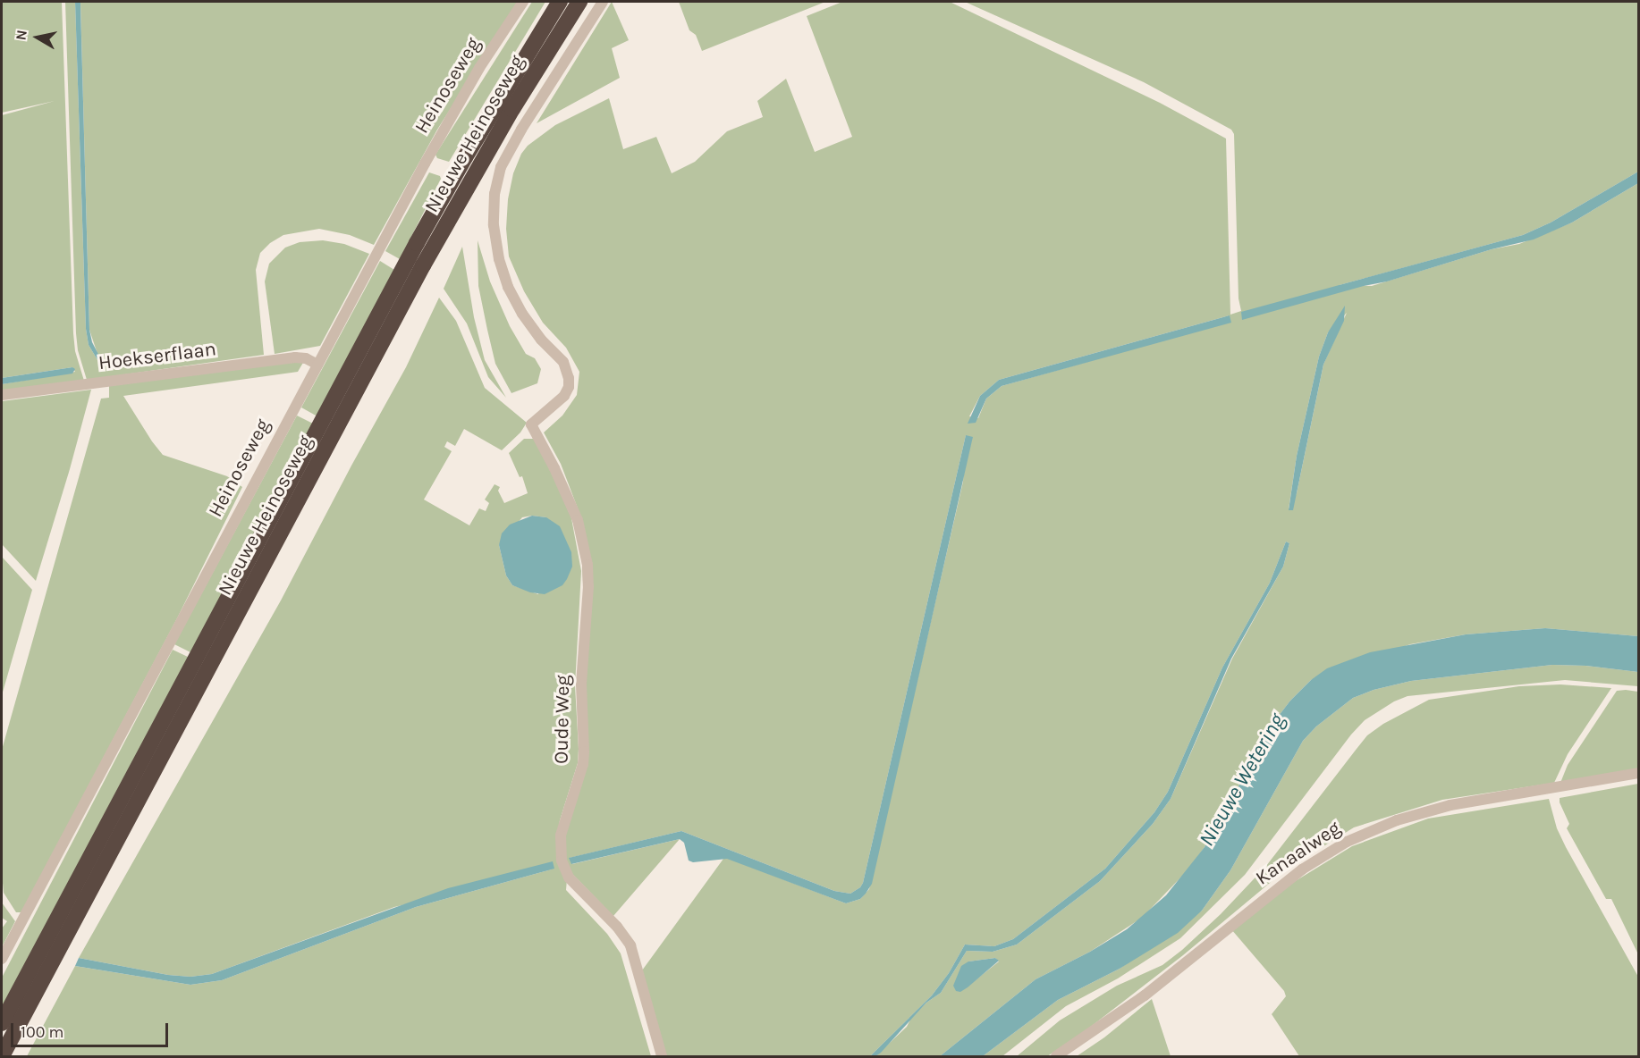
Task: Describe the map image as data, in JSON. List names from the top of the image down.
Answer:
{
  "streets": {
    "highway": ["Nieuwe Heinoseweg"],
    "street": [
      "Heinoseweg",
      "Hoekserflaan",
      "Oude Weg",
      "Kanaalweg"
    ]
  },
  "crossings": [
    ["Heinoseweg", "Hoekserflaan"]
  ],
  "water": ["Nieuwe Wetering"],
  "scale_bar": "100 m",
  "north": "left"
}
